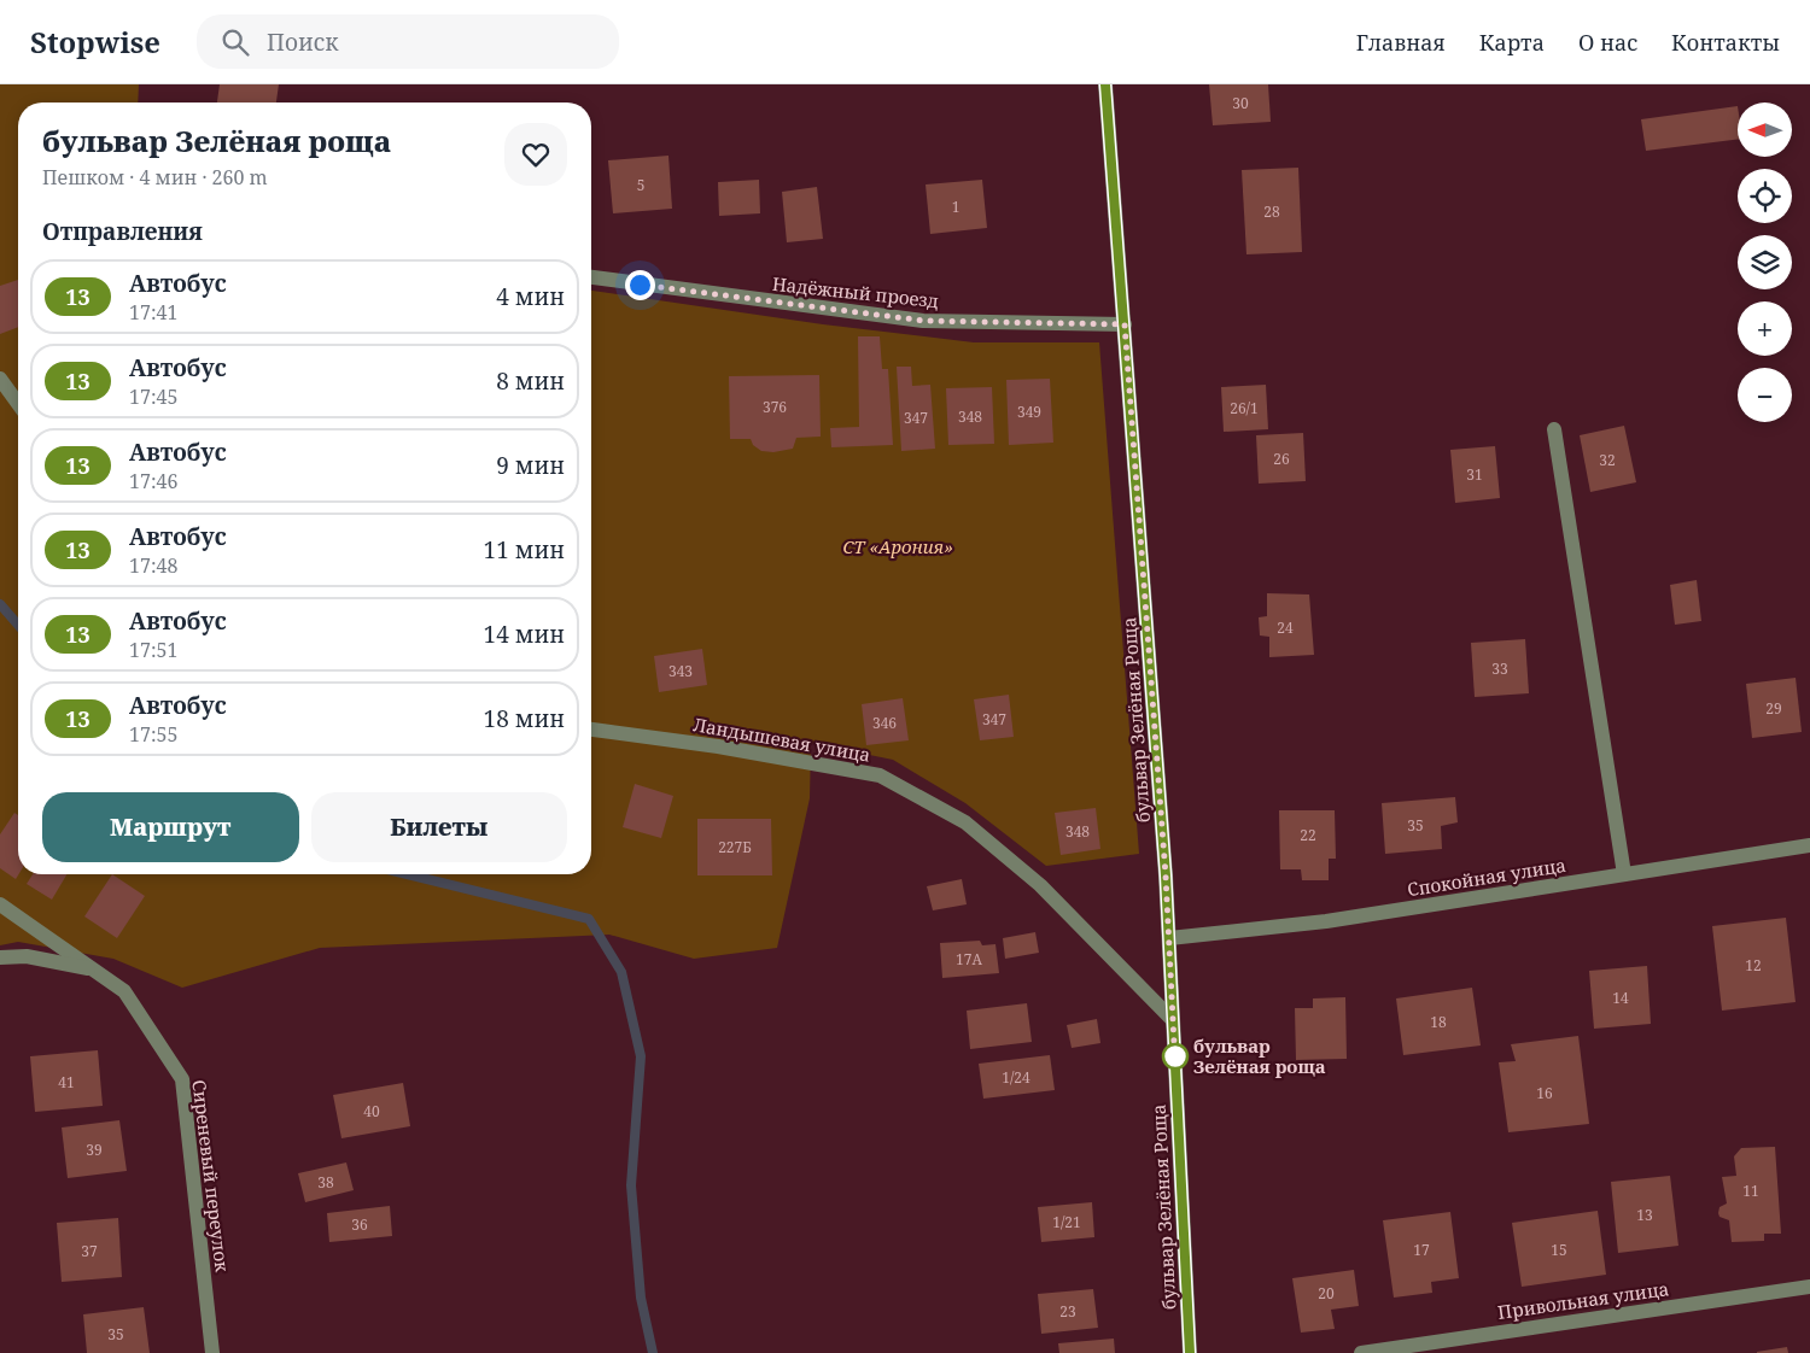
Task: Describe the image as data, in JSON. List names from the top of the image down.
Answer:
{
  "streets": {
    "street": [
      "Надёжный проезд",
      "бульвар Зелёная Роща",
      "Ландышевая улица",
      "Спокойная улица",
      "Сиреневый переулок",
      "Привольная улица"
    ]
  },
  "crossings": [
    ["Надёжный проезд", "бульвар Зелёная Роща"],
    ["бульвар Зелёная Роща", "Ландышевая улица"],
    ["бульвар Зелёная Роща", "Спокойная улица"]
  ],
  "parks": ["СТ «Арония»"],
  "places": ["бульвар Зелёная роща"],
  "lines": ["bus line 13"],
  "house_numbers": [
    "30",
    "5",
    "1",
    "28",
    "376",
    "26/1",
    "349",
    "348",
    "347",
    "26",
    "32",
    "31",
    "24",
    "33",
    "343",
    "29",
    "347",
    "346",
    "35",
    "348",
    "22",
    "227Б",
    "17А",
    "12",
    "14",
    "18",
    "1/24",
    "41",
    "16",
    "40",
    "39",
    "38",
    "11",
    "13",
    "1/21",
    "36",
    "17",
    "15",
    "37",
    "20",
    "23",
    "35"
  ],
  "north": "left",
  "page": {
    "header": "Stopwise",
    "search": "Поиск",
    "nav": [
      "Главная",
      "Карта",
      "О нас",
      "Контакты"
    ],
    "map_buttons": ["+", "−"],
    "heading": [
      ["бульвар Зелёная роща", "Пешком · 4 мин · 260 m"],
      "Отправления"
    ],
    "list": [
      {
        "mark": "13",
        "name": "Автобус",
        "note": "17:41",
        "value": "4 мин"
      },
      {
        "mark": "13",
        "name": "Автобус",
        "note": "17:45",
        "value": "8 мин"
      },
      {
        "mark": "13",
        "name": "Автобус",
        "note": "17:46",
        "value": "9 мин"
      },
      {
        "mark": "13",
        "name": "Автобус",
        "note": "17:48",
        "value": "11 мин"
      },
      {
        "mark": "13",
        "name": "Автобус",
        "note": "17:51",
        "value": "14 мин"
      },
      {
        "mark": "13",
        "name": "Автобус",
        "note": "17:55",
        "value": "18 мин"
      }
    ],
    "buttons": ["Маршрут", "Билеты"]
  }
}
